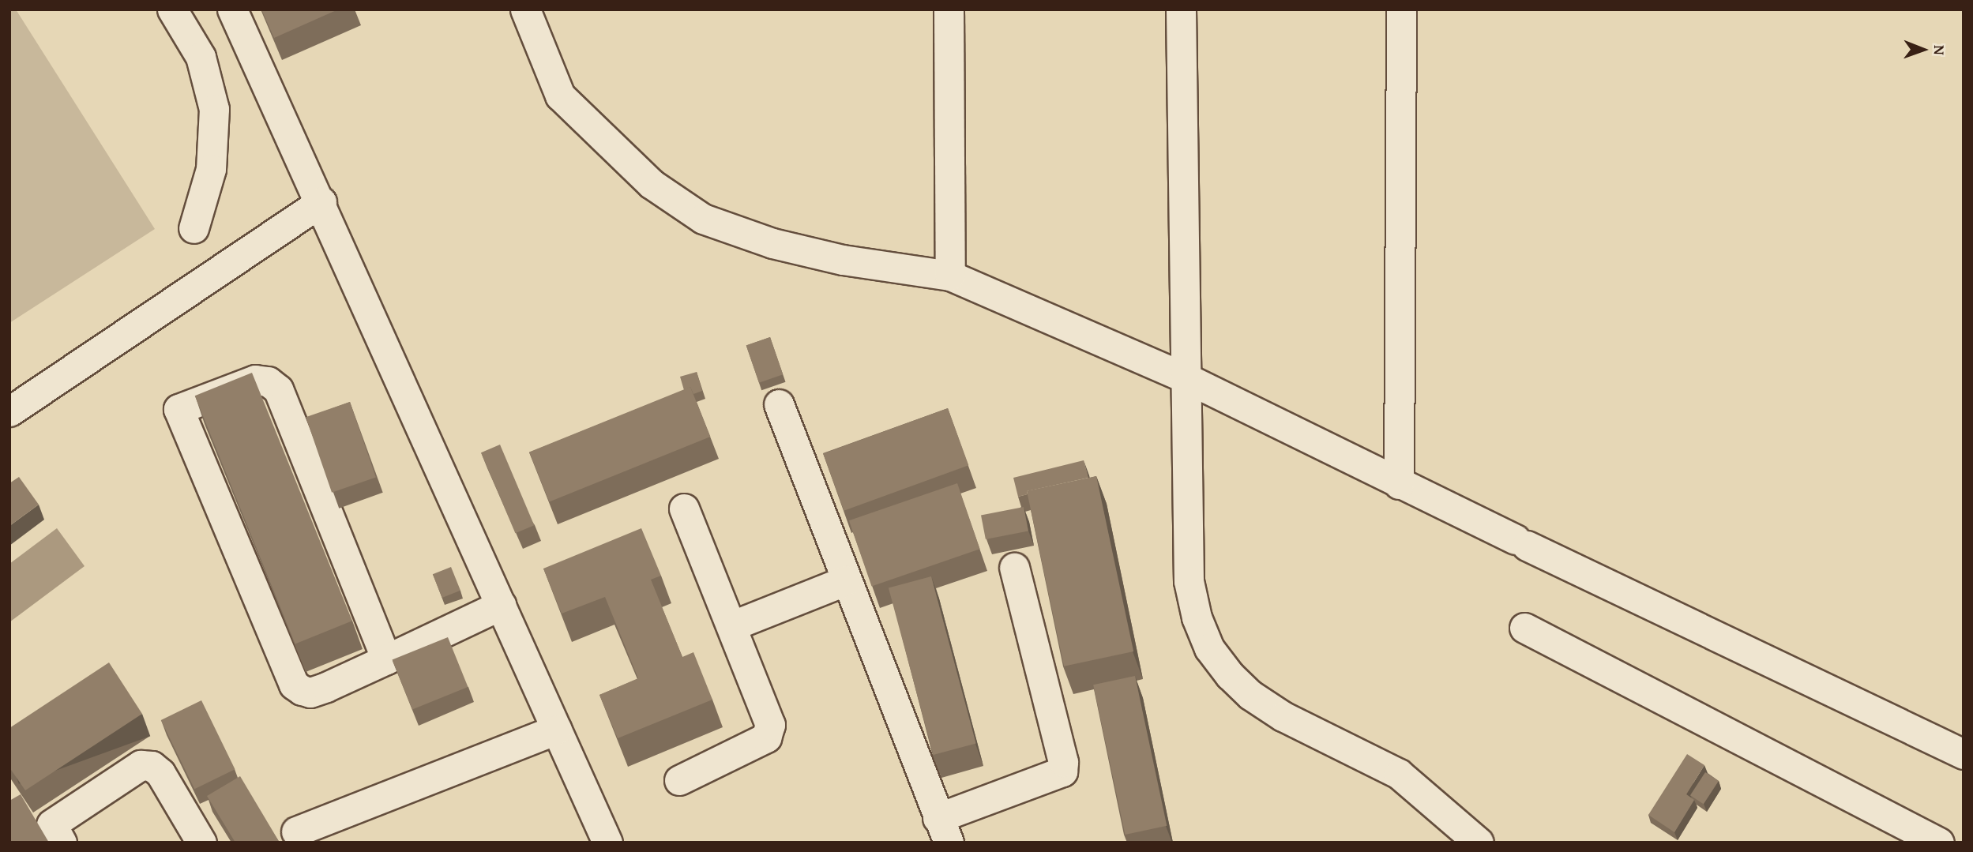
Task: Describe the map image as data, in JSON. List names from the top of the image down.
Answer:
{
  "north": "right"
}
